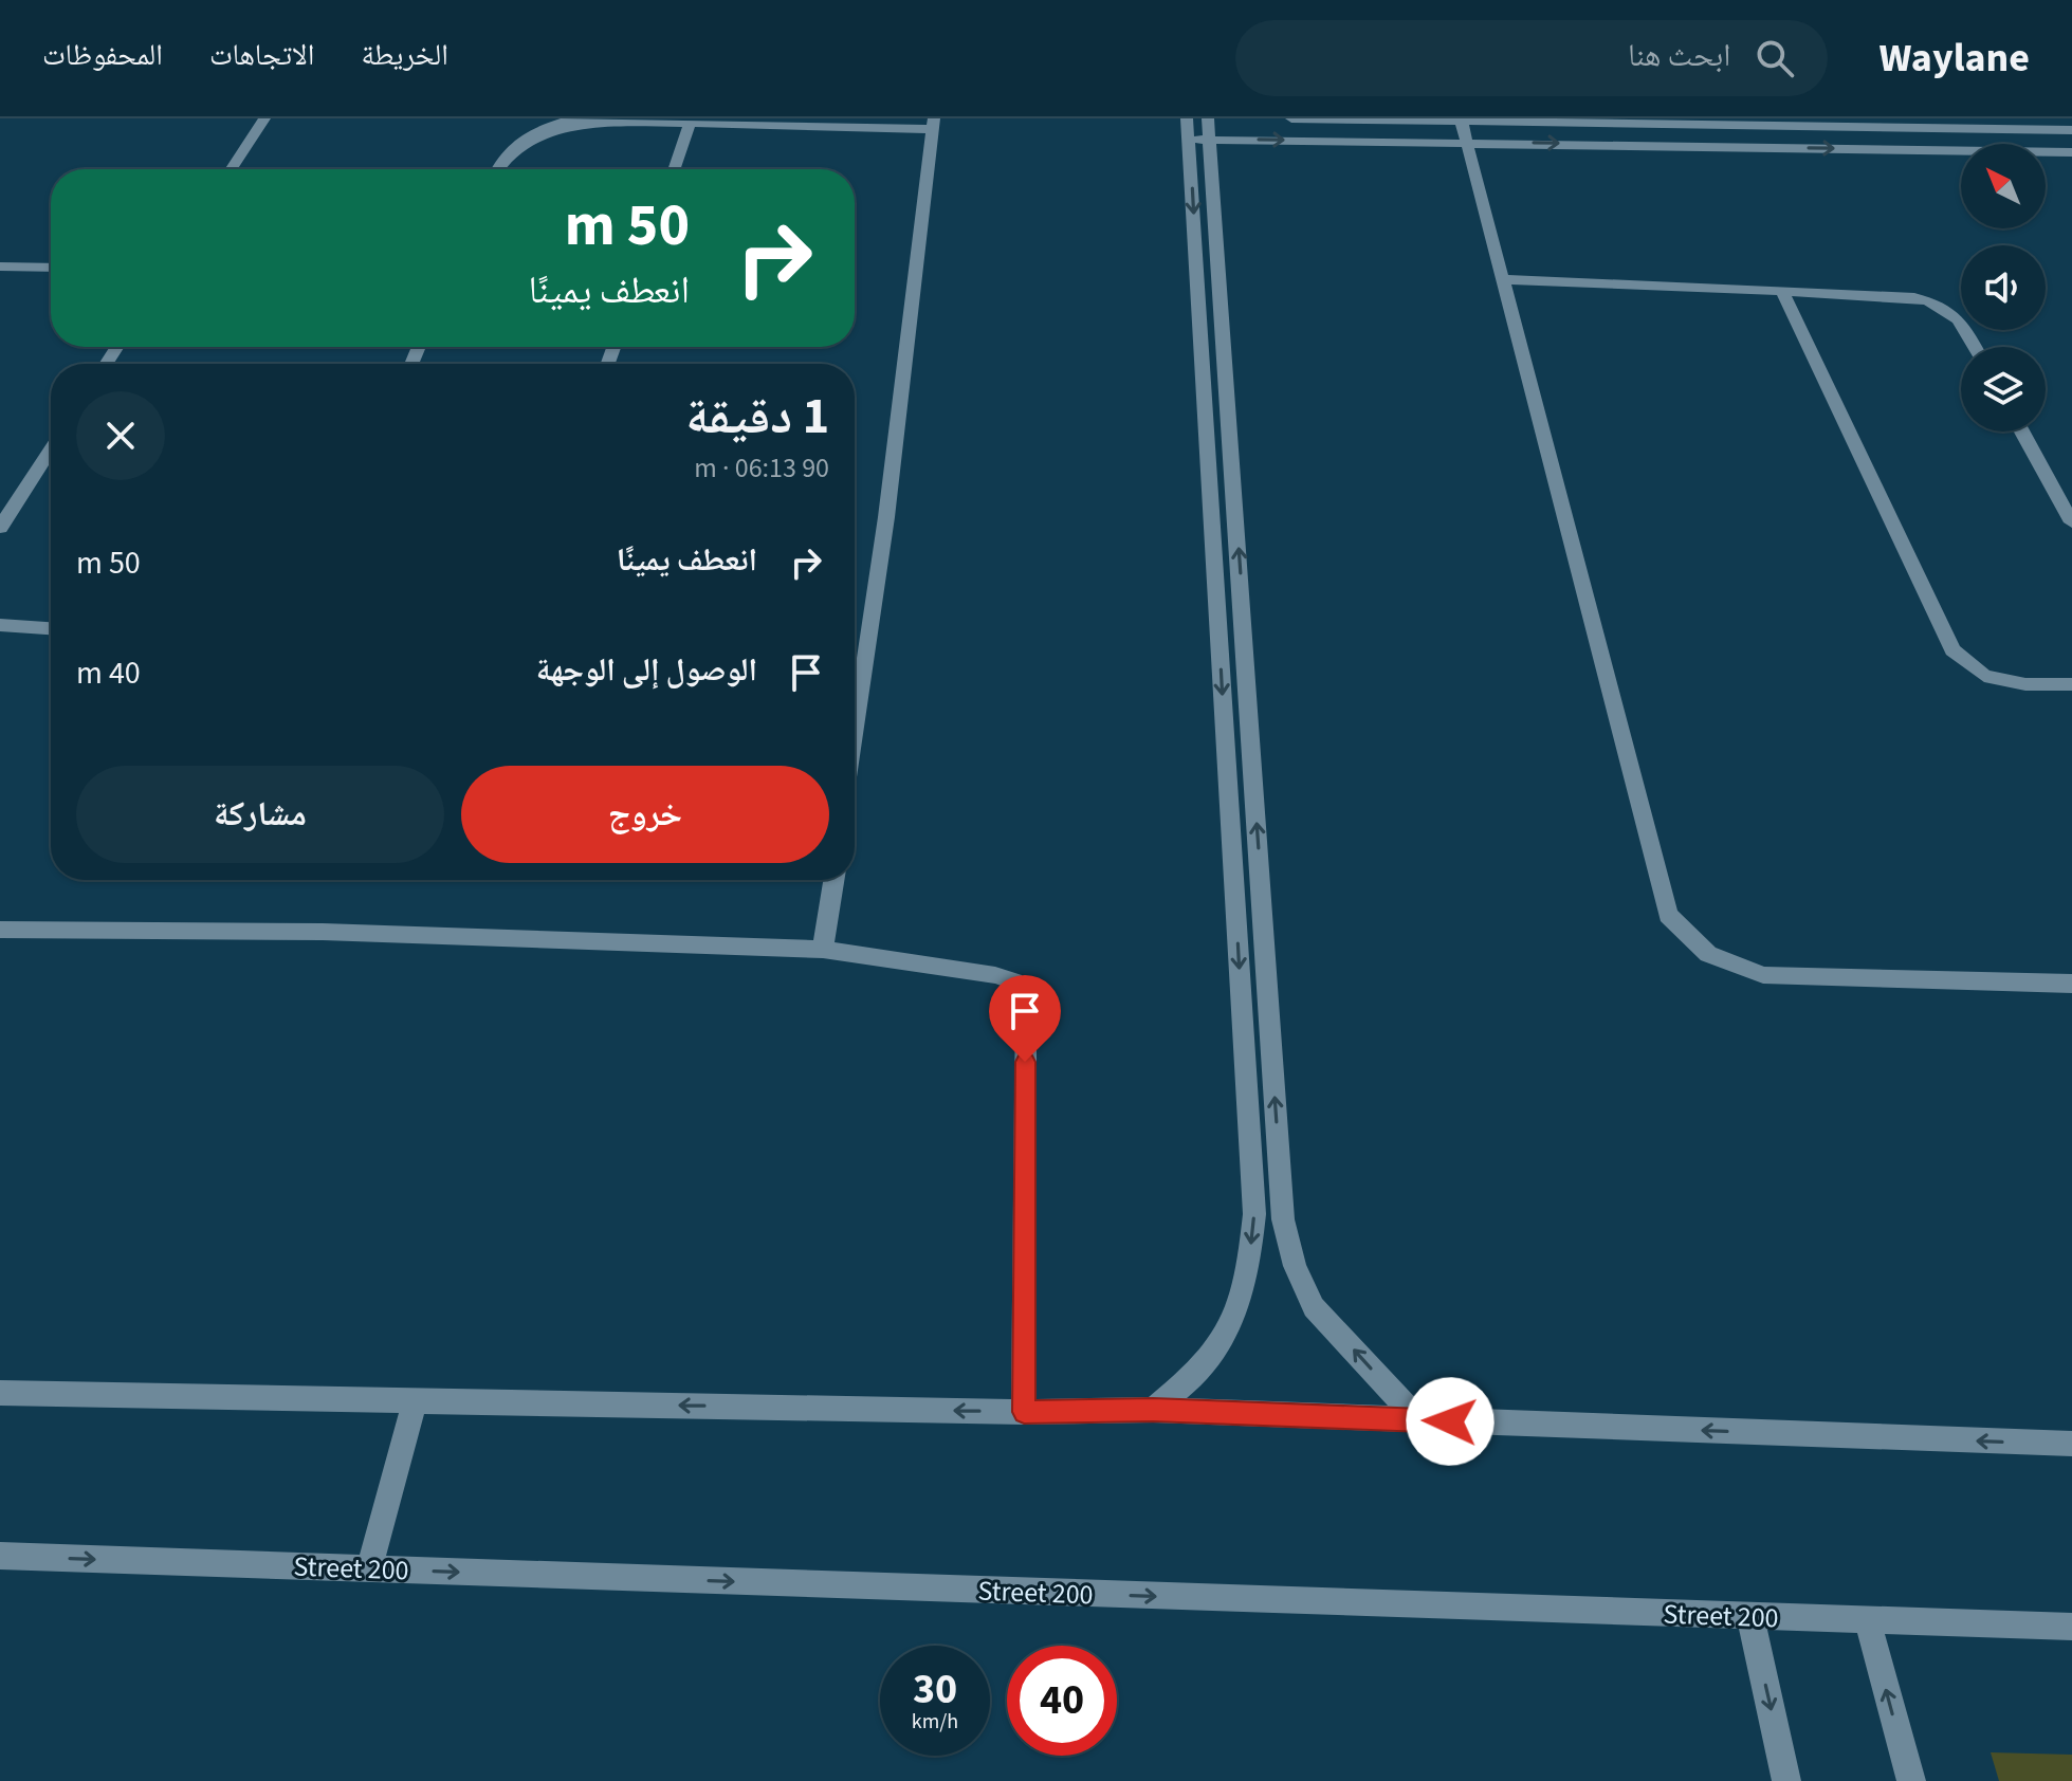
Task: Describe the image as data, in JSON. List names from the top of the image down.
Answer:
{
  "streets": {
    "street": ["Street 200"]
  },
  "north": "top left",
  "page": {
    "header": "Waylane",
    "search": "ابحث هنا",
    "nav": ["الخريطة", "الاتجاهات", "المحفوظات"],
    "turn": ["50 m", "انعطف يمينًا"],
    "heading": ["1 دقيقة", "90 m · 06:13"],
    "list": [
      {
        "name": "انعطف يمينًا",
        "value": "50 m"
      },
      {
        "name": "الوصول إلى الوجهة",
        "value": "40 m"
      }
    ],
    "buttons": ["خروج", "مشاركة"],
    "speed": "30 km/h",
    "limit": "40"
  }
}
